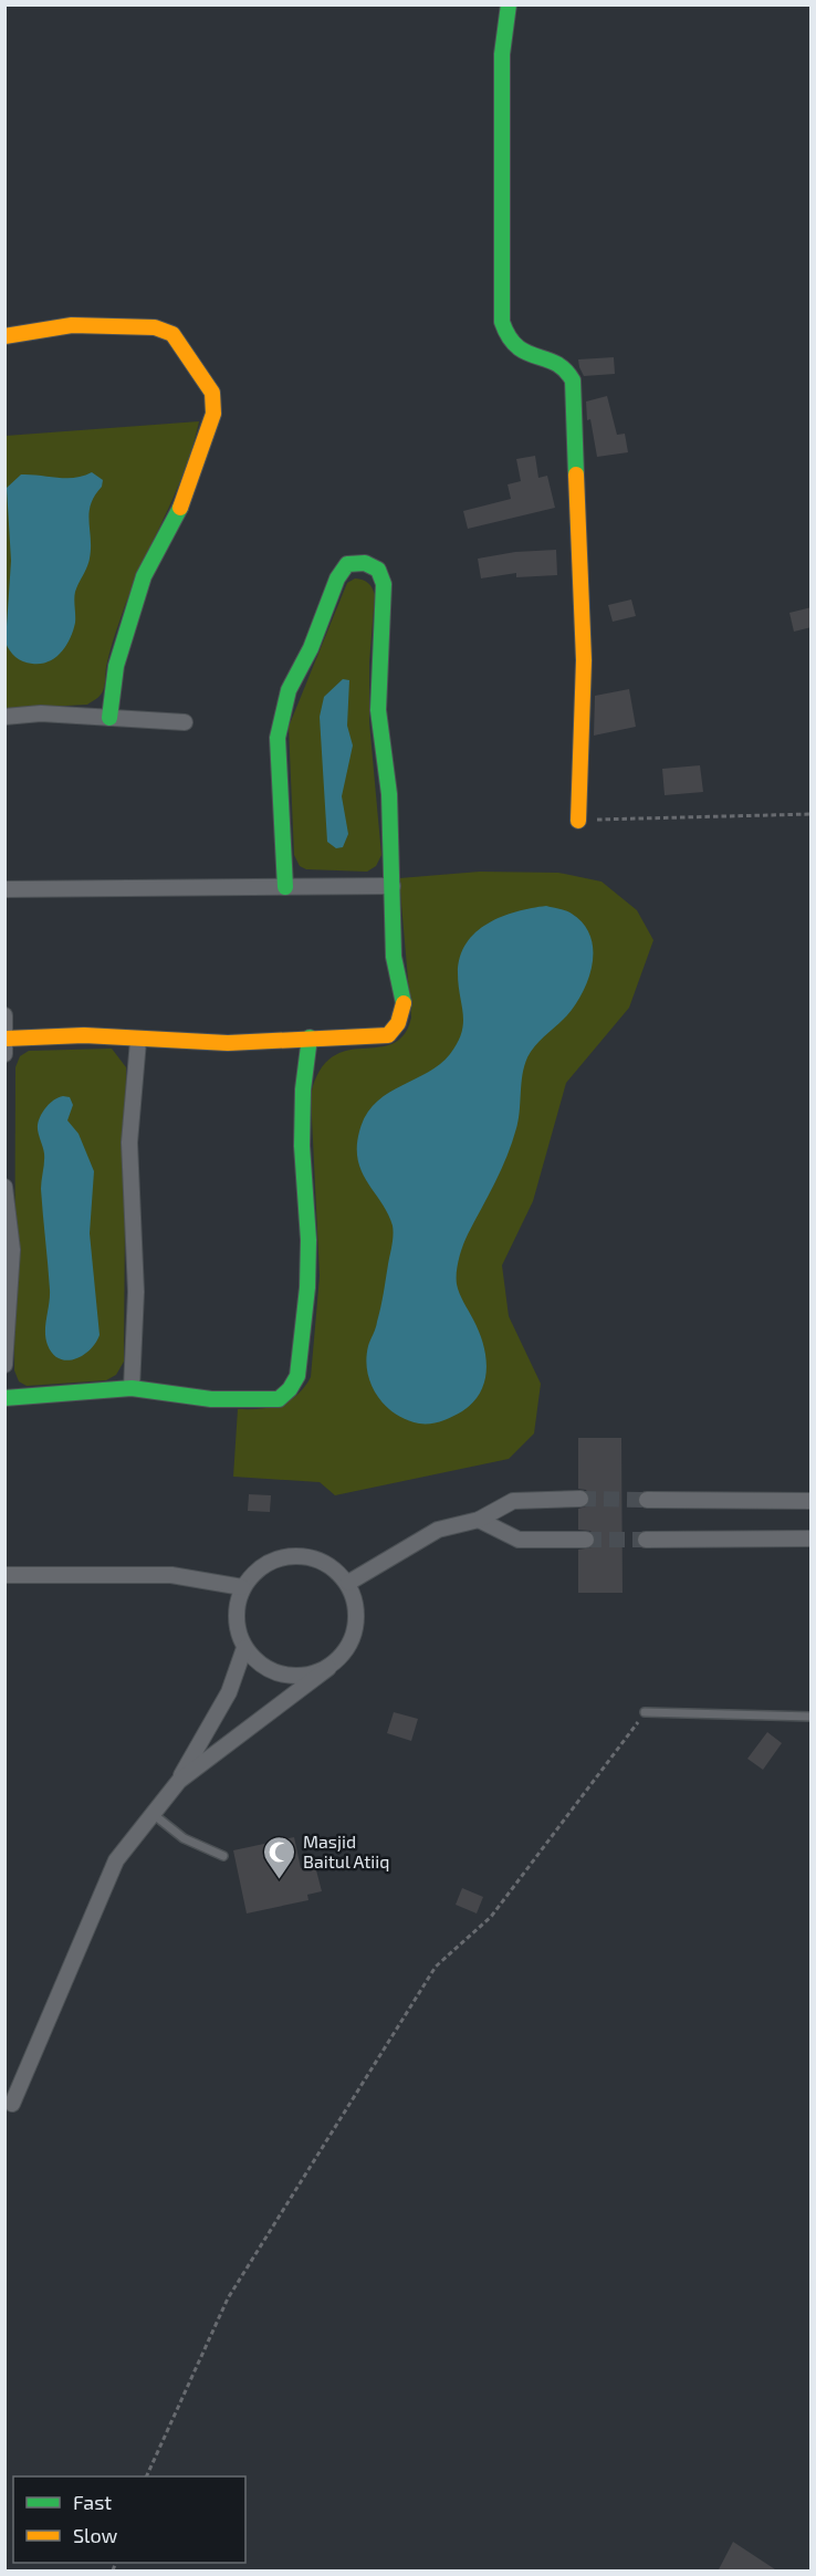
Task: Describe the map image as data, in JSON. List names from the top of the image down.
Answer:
{
  "places": {
    "mosque": ["Masjid Baitul Atiiq"]
  },
  "legend": ["Fast", "Slow"]
}
